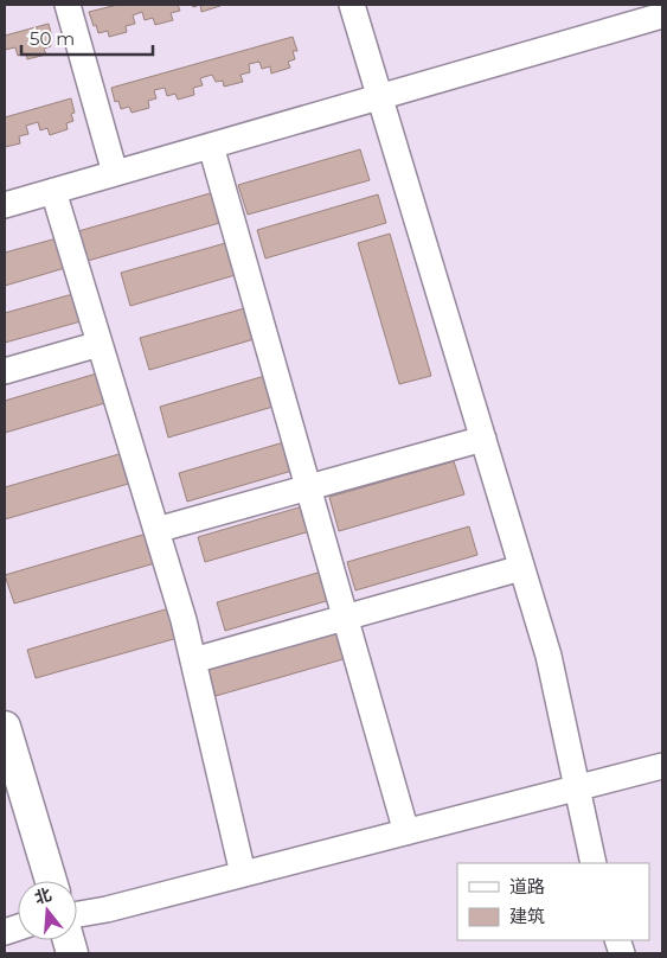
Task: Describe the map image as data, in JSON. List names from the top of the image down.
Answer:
{
  "legend": ["道路", "建筑"],
  "scale_bar": "50 m",
  "north": "top"
}
